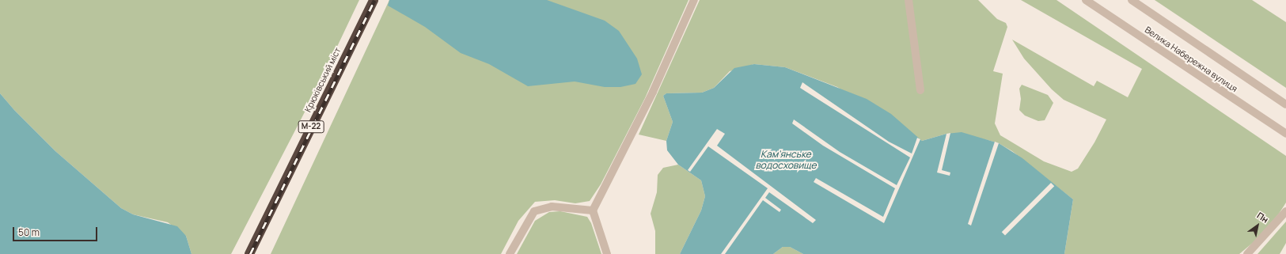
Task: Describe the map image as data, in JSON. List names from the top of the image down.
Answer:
{
  "streets": {
    "highway": ["Крюківський міст", "М-22"],
    "street": ["Велика Набережна вулиця"]
  },
  "water": ["Кам'янське водосховище"],
  "scale_bar": "50 m",
  "north": "top right"
}
